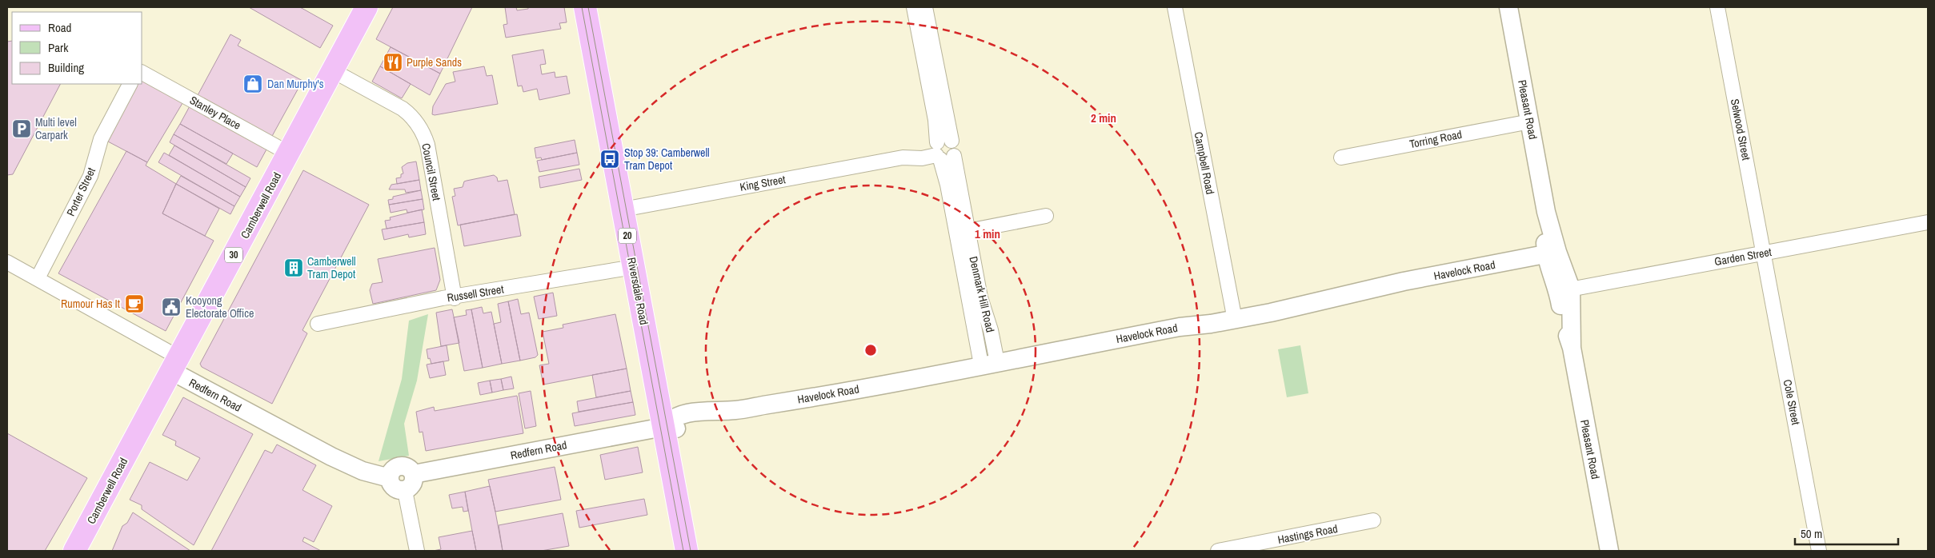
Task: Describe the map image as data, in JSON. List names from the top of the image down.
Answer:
{
  "streets": {
    "main road": [
      "Camberwell Road",
      "20",
      "30",
      "Riversdale Road"
    ],
    "street": [
      "Pleasant Road",
      "Stanley Place",
      "Selwood Street",
      "Torring Road",
      "Campbell Road",
      "Council Street",
      "King Street",
      "Porter Street",
      "Garden Street",
      "Havelock Road",
      "Russell Street",
      "Denmark Hill Road",
      "Redfern Road",
      "Cole Street",
      "Hastings Road"
    ]
  },
  "crossings": [
    ["Pleasant Road", "Torring Road"],
    ["Pleasant Road", "Garden Street"],
    ["Pleasant Road", "Havelock Road"],
    ["Stanley Place", "Camberwell Road"],
    ["Selwood Street", "Garden Street"],
    ["Selwood Street", "Cole Street"],
    ["Campbell Road", "Havelock Road"],
    ["Council Street", "Camberwell Road"],
    ["Council Street", "Russell Street"],
    ["King Street", "Riversdale Road"],
    ["King Street", "Denmark Hill Road"],
    ["Camberwell Road", "Redfern Road"],
    ["Garden Street", "Cole Street"],
    ["Havelock Road", "Riversdale Road"],
    ["Havelock Road", "Denmark Hill Road"],
    ["Havelock Road", "Redfern Road"],
    ["Riversdale Road", "Russell Street"],
    ["Riversdale Road", "Redfern Road"]
  ],
  "places": {
    "restaurant": ["Purple Sands"],
    "shop": ["Dan Murphy's"],
    "parking": ["Multi level Carpark"],
    "bus stop": ["Stop 39: Camberwell Tram Depot"],
    "building": ["Camberwell Tram Depot"],
    "cafe": ["Rumour Has It"],
    "public building": ["Kooyong Electorate Office"]
  },
  "legend": ["Road", "Park", "Building"],
  "scale_bar": "50 m",
  "rings": ["2 min", "1 min"]
}
